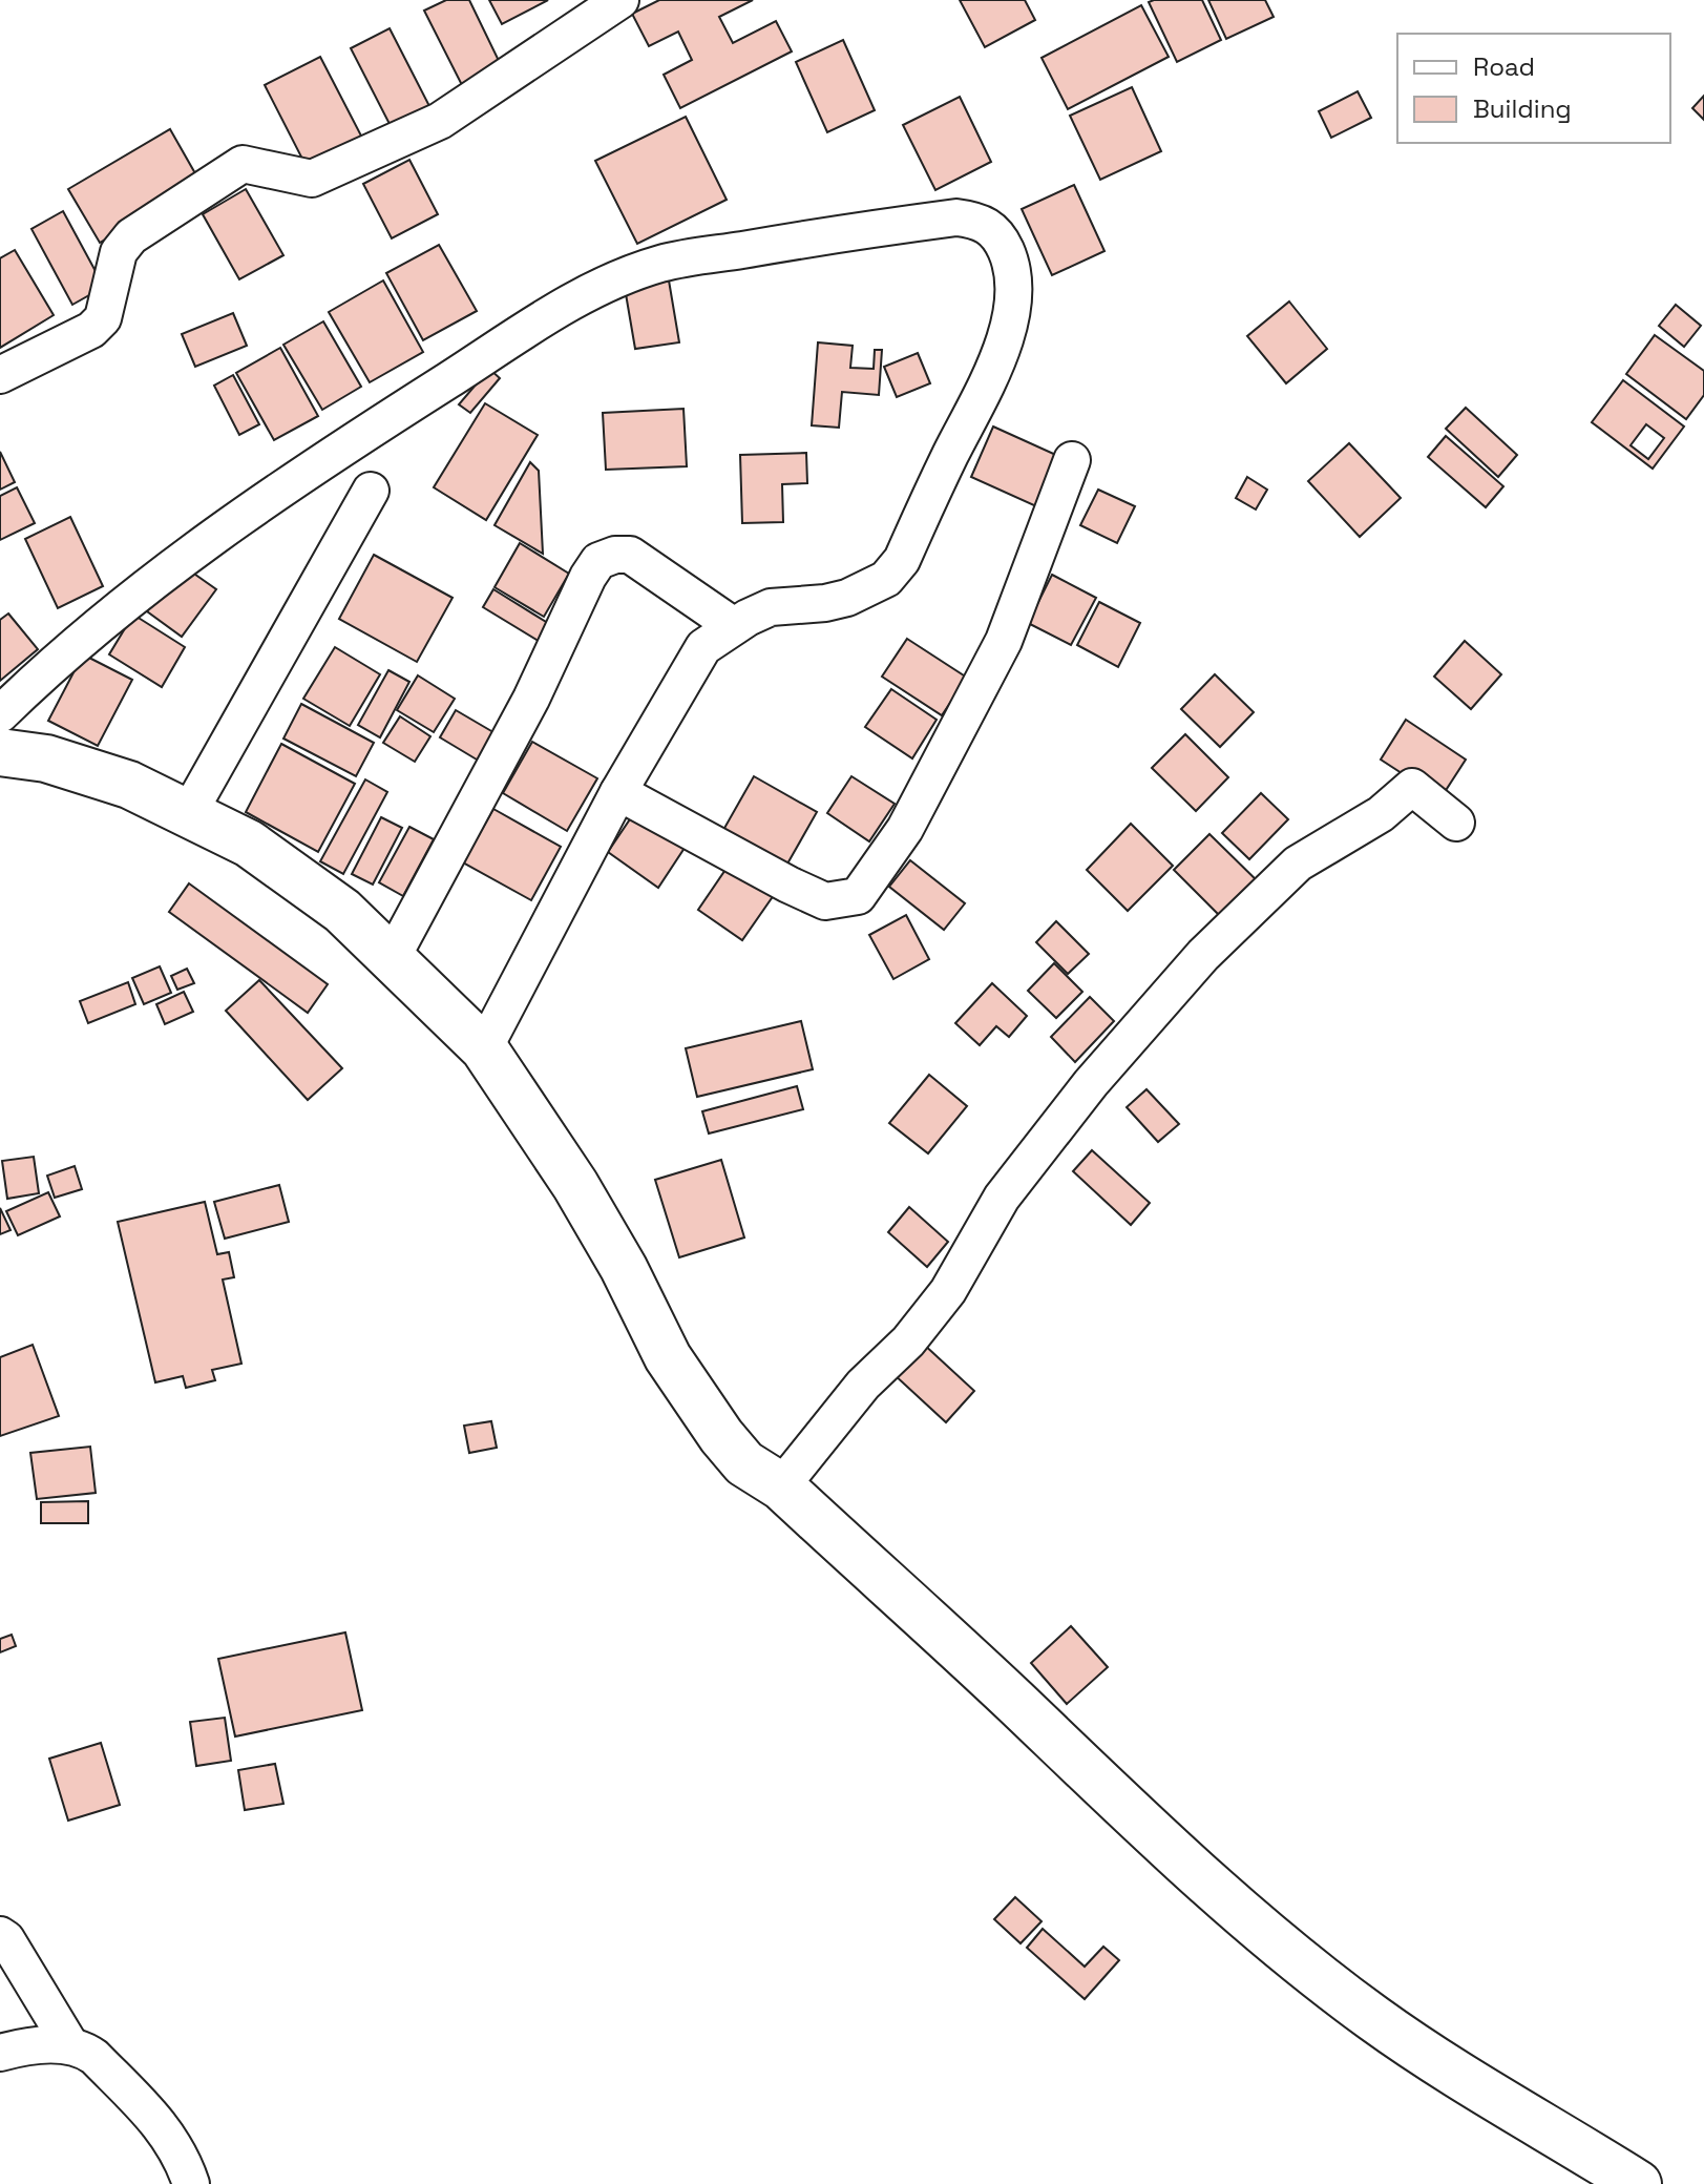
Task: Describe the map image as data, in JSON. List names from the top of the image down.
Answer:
{
  "legend": ["Road", "Building"]
}
